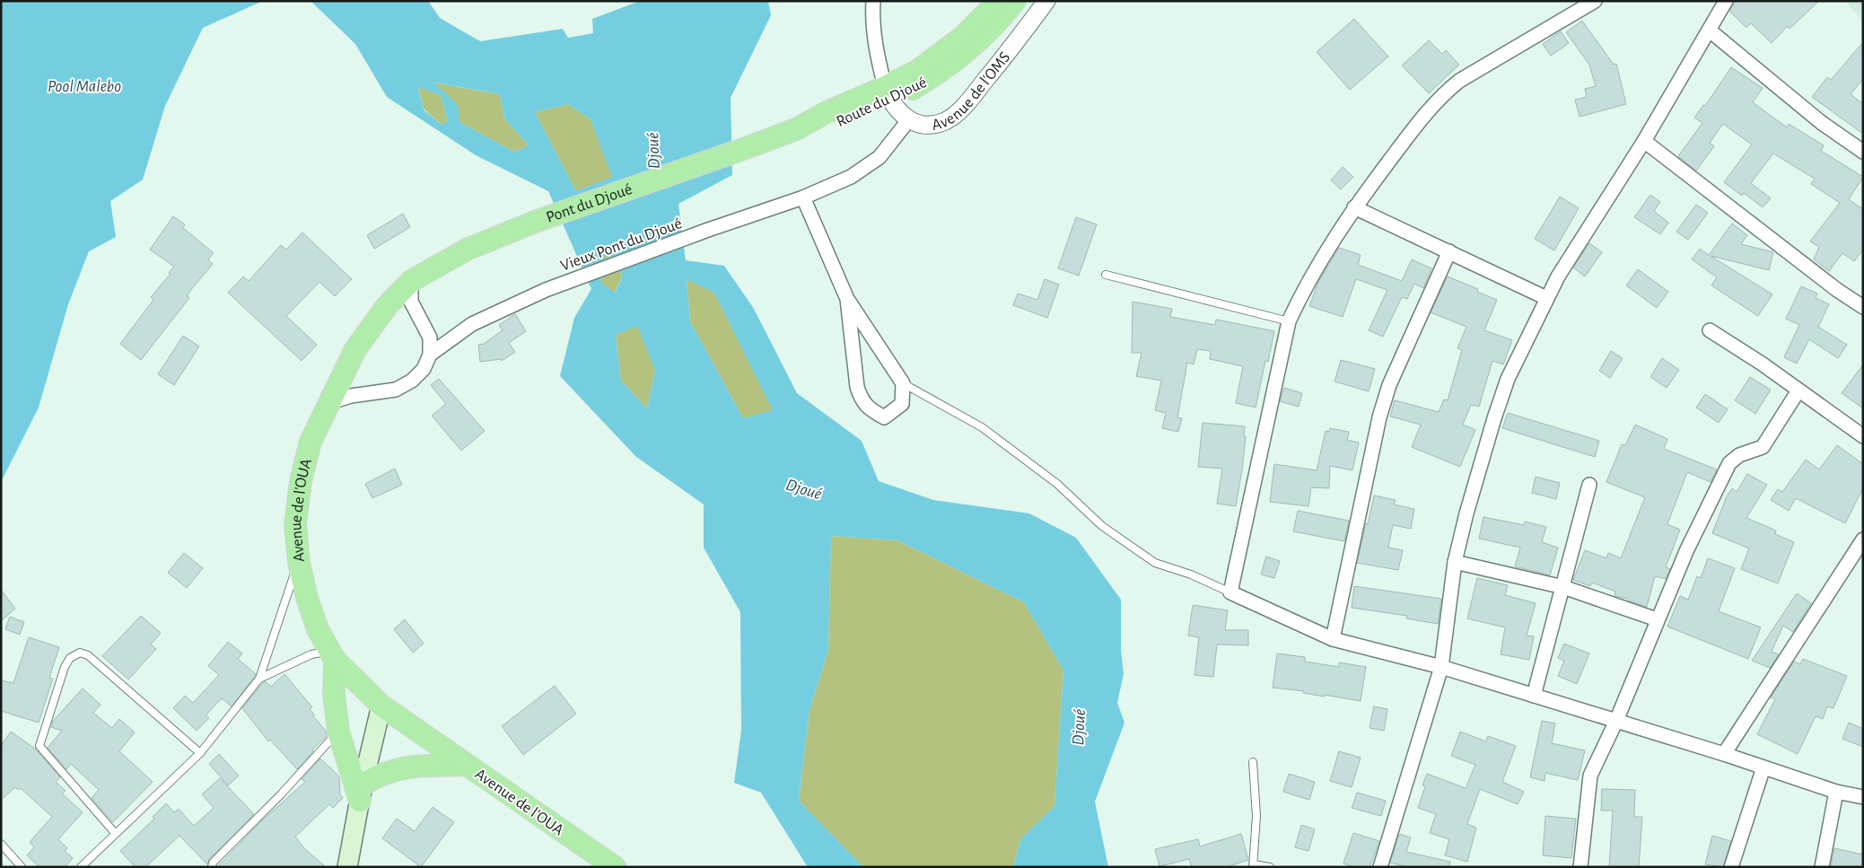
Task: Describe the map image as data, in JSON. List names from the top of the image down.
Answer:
{
  "streets": {
    "main road": ["Route du Djoué", "Pont du Djoué", "Avenue de l'OUA"],
    "street": ["Avenue de l'OMS", "Vieux Pont du Djoué"]
  },
  "crossings": [
    ["Avenue de l'OMS", "Route du Djoué"],
    ["Avenue de l'OMS", "Vieux Pont du Djoué"],
    ["Route du Djoué", "Pont du Djoué"],
    ["Pont du Djoué", "Avenue de l'OUA"]
  ],
  "water": ["Pool Malebo", "Djoué"]
}
